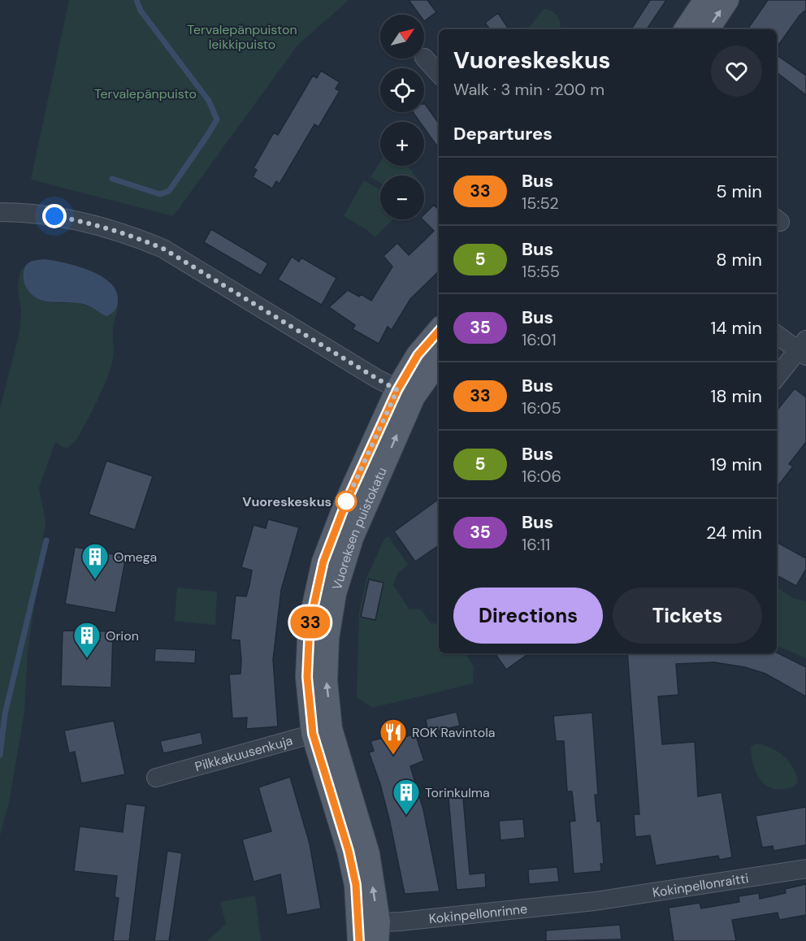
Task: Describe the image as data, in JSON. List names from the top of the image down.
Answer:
{
  "streets": {
    "main road": ["Vuoreksen puistokatu"],
    "street": ["Pilkkakuusenkuja", "Kokinpellonraitti", "Kokinpellonrinne"]
  },
  "crossings": [
    ["Vuoreksen puistokatu", "Pilkkakuusenkuja"],
    ["Vuoreksen puistokatu", "Kokinpellonrinne"],
    ["Kokinpellonraitti", "Kokinpellonrinne"]
  ],
  "parks": ["Tervalepänpuiston leikkipuisto", "Tervalepänpuisto"],
  "places": {
    "other": ["Vuoreskeskus"],
    "building": ["Omega", "Orion", "Torinkulma"],
    "restaurant": ["ROK Ravintola"]
  },
  "lines": ["bus line 33"],
  "north": "top right",
  "page": {
    "on_map": "33",
    "map_buttons": ["+", "−"],
    "heading": [
      ["Vuoreskeskus", "Walk · 3 min · 200 m"],
      "Departures"
    ],
    "list": [
      {
        "mark": "33",
        "name": "Bus",
        "note": "15:52",
        "value": "5 min"
      },
      {
        "mark": "5",
        "name": "Bus",
        "note": "15:55",
        "value": "8 min"
      },
      {
        "mark": "35",
        "name": "Bus",
        "note": "16:01",
        "value": "14 min"
      },
      {
        "mark": "33",
        "name": "Bus",
        "note": "16:05",
        "value": "18 min"
      },
      {
        "mark": "5",
        "name": "Bus",
        "note": "16:06",
        "value": "19 min"
      },
      {
        "mark": "35",
        "name": "Bus",
        "note": "16:11",
        "value": "24 min"
      }
    ],
    "buttons": ["Directions", "Tickets"]
  }
}
